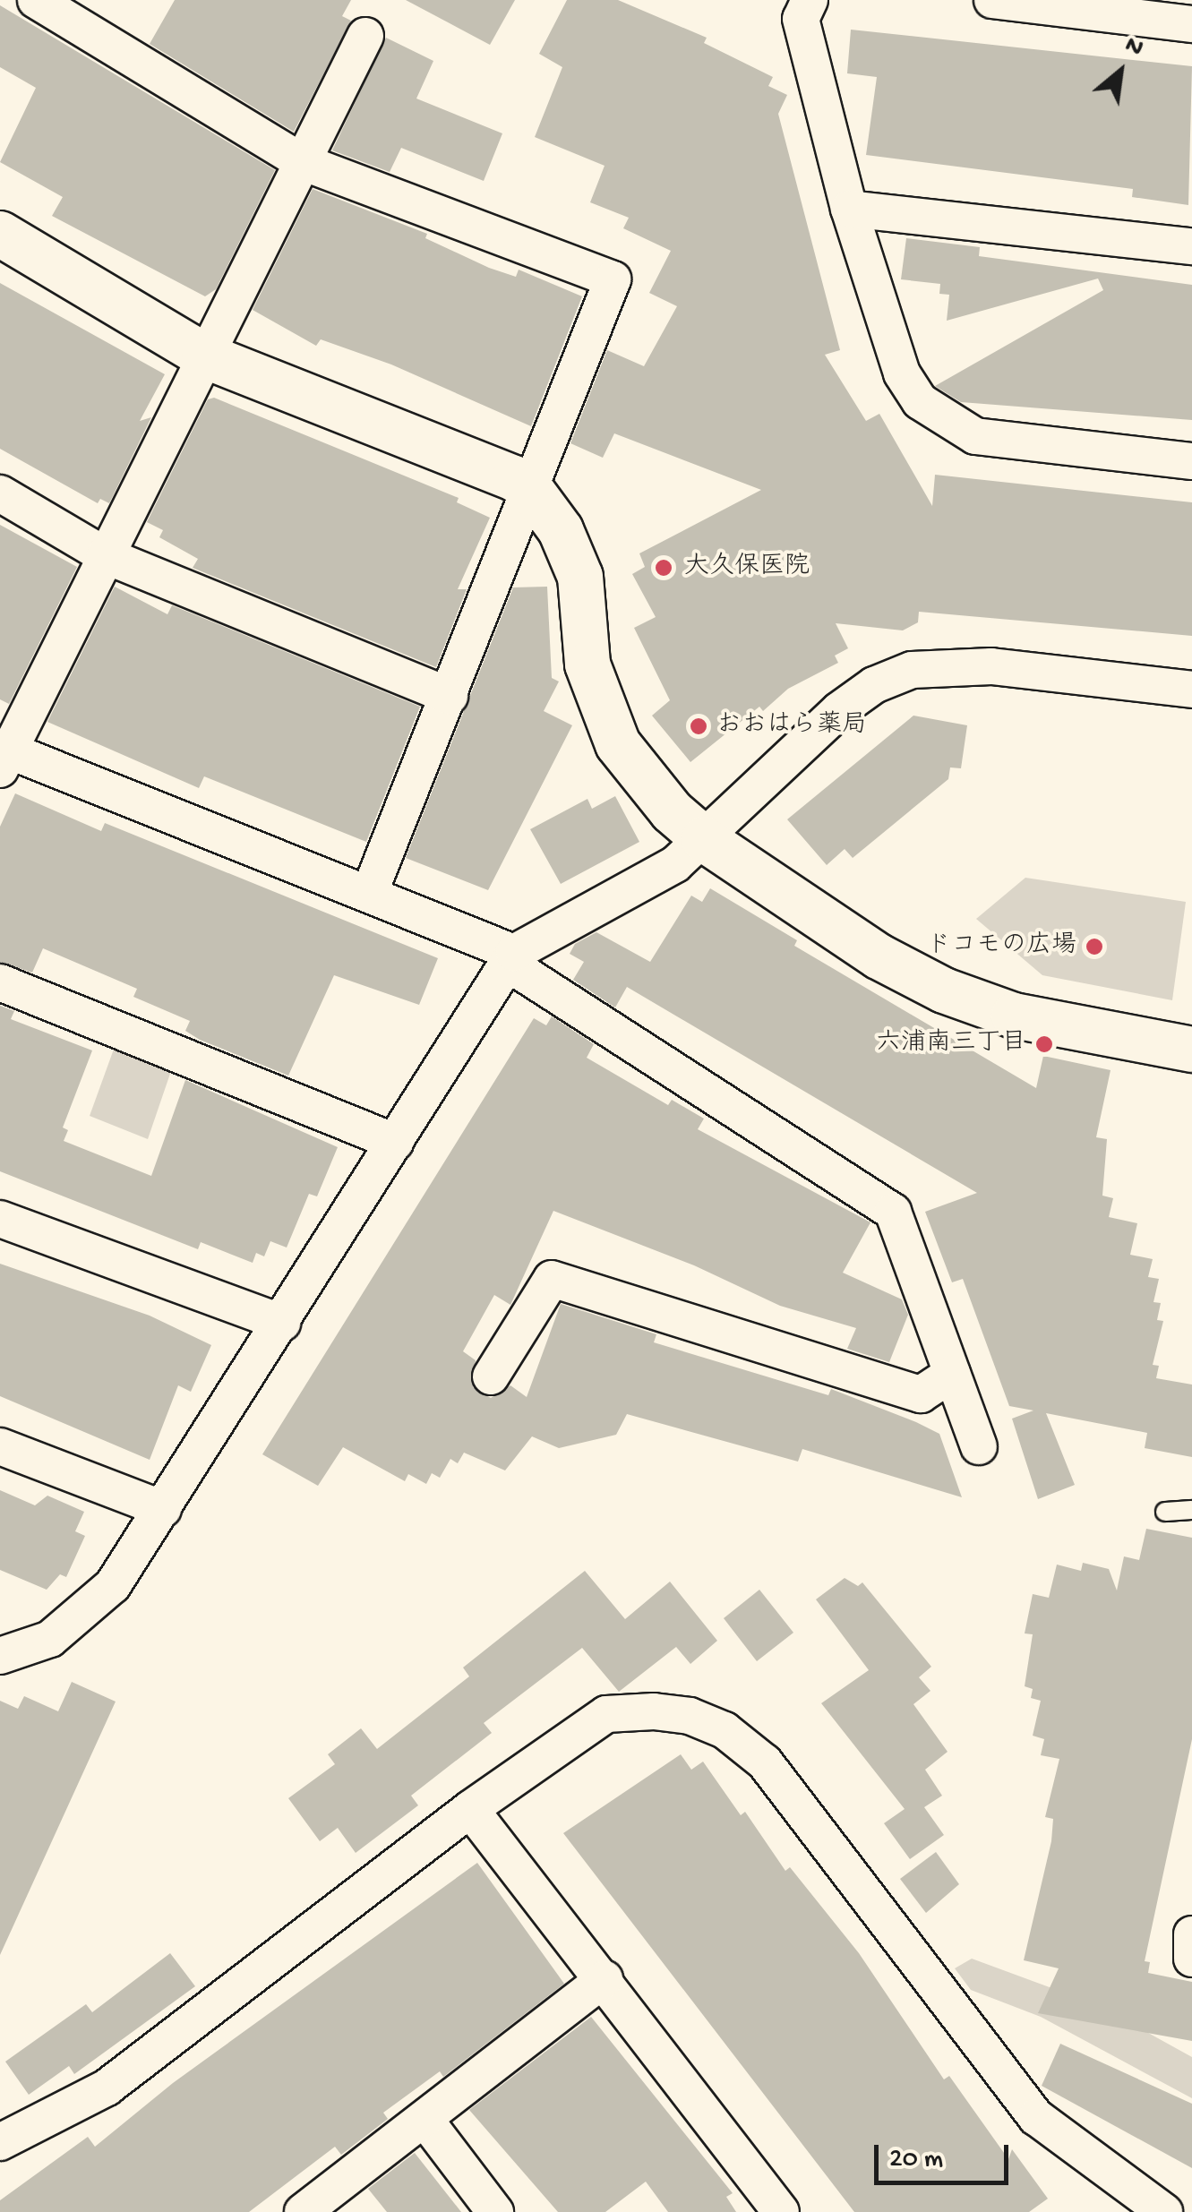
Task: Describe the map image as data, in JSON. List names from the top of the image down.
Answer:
{
  "places": [
    "大久保医院",
    "おおはら薬局",
    "ドコモの広場",
    "六浦南三丁目"
  ],
  "scale_bar": "20 m",
  "north": "top right"
}
